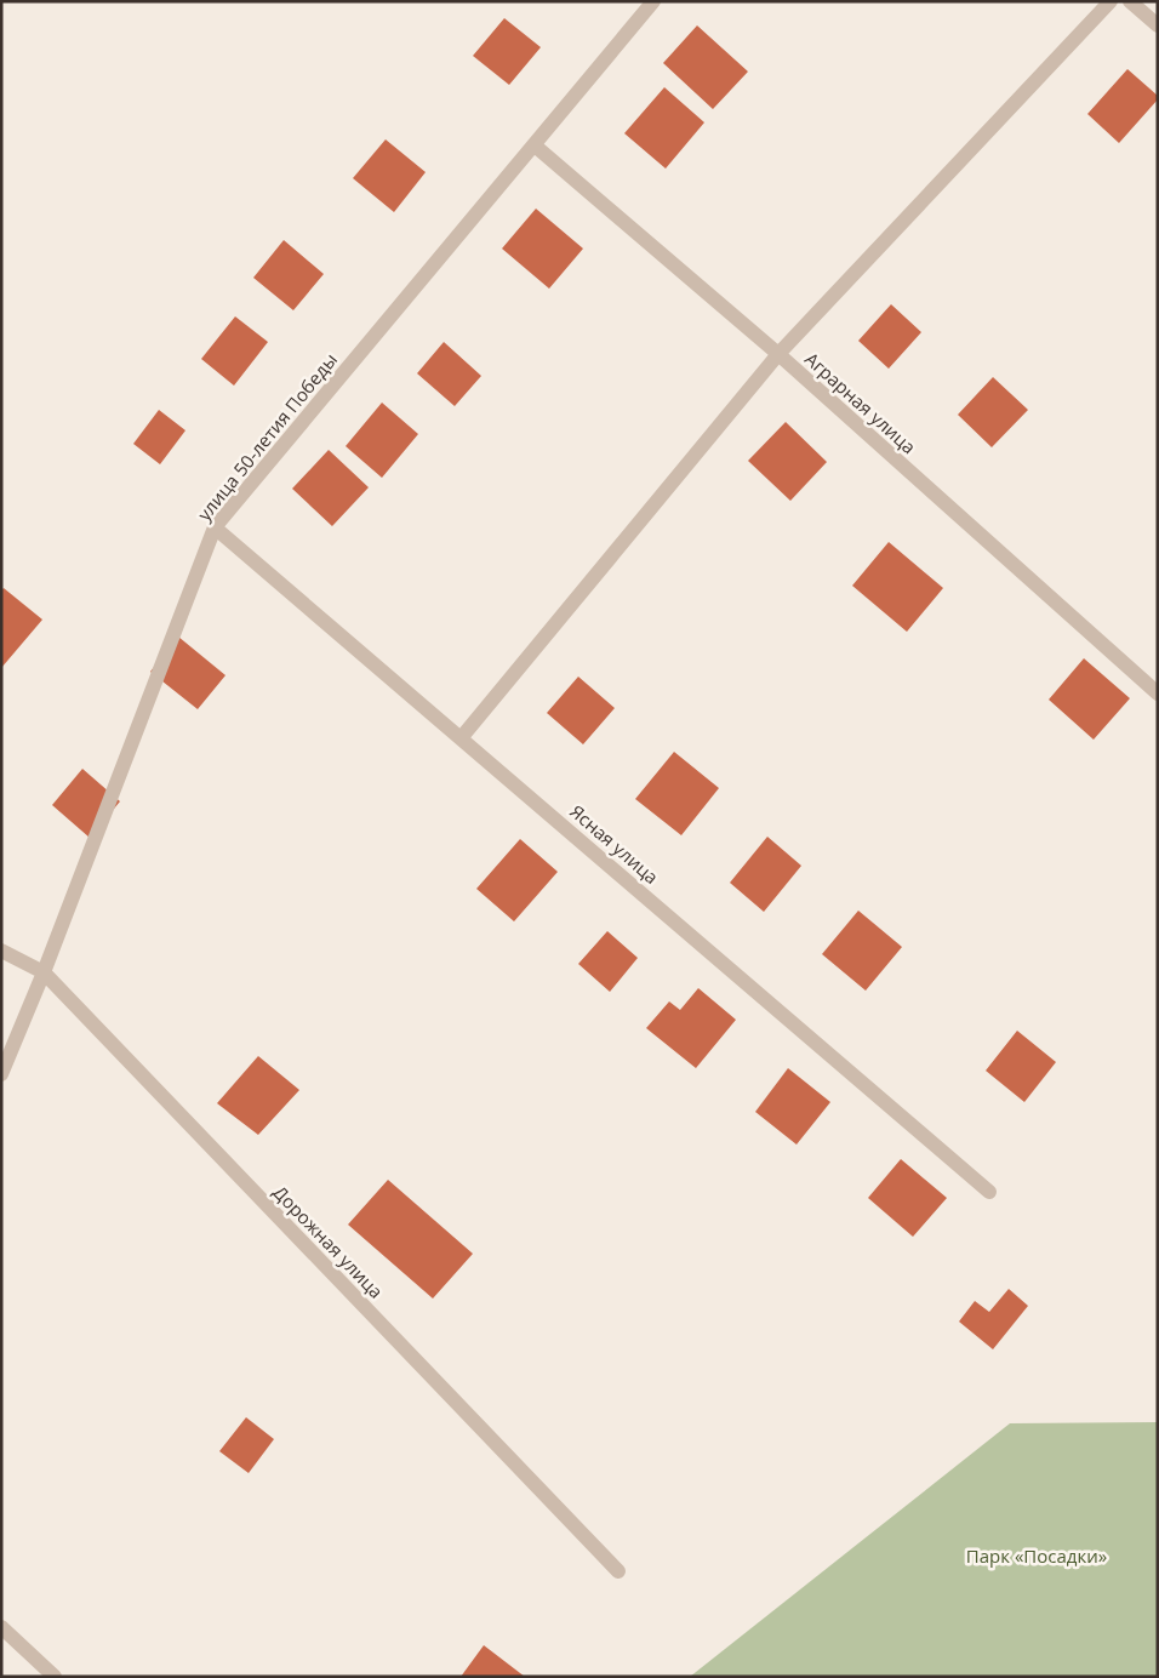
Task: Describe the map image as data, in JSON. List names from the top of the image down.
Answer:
{
  "streets": {
    "street": [
      "Аграрная улица",
      "улица 50-летия Победы",
      "Ясная улица",
      "Дорожная улица"
    ]
  },
  "crossings": [
    ["Аграрная улица", "улица 50-летия Победы"],
    ["улица 50-летия Победы", "Ясная улица"],
    ["улица 50-летия Победы", "Дорожная улица"]
  ],
  "parks": ["Парк «Посадки»"]
}
